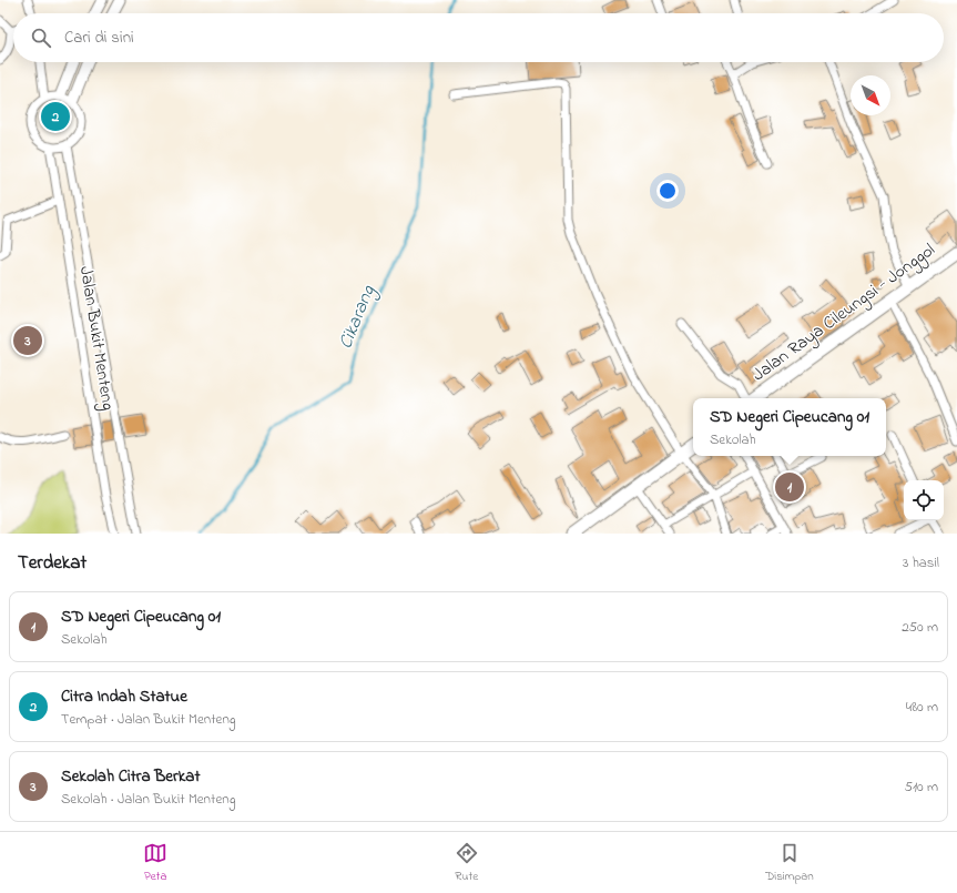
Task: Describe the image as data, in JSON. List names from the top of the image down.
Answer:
{
  "streets": {
    "main road": ["Jalan Raya Cileungsi - Jonggol"],
    "street": ["Jalan Bukit Menteng"]
  },
  "water": ["Cikarang"],
  "north": "bottom right",
  "page": {
    "search": "Cari di sini",
    "pins": ["2", "3", "1"],
    "popup": ["SD Negeri Cipeucang 01", "Sekolah"],
    "heading": ["Terdekat", "3 hasil"],
    "list": [
      {
        "mark": "1",
        "name": "SD Negeri Cipeucang 01",
        "note": "Sekolah",
        "value": "250 m"
      },
      {
        "mark": "2",
        "name": "Citra Indah Statue",
        "note": "Tempat · Jalan Bukit Menteng",
        "value": "480 m"
      },
      {
        "mark": "3",
        "name": "Sekolah Citra Berkat",
        "note": "Sekolah · Jalan Bukit Menteng",
        "value": "510 m"
      }
    ],
    "nav": ["Peta", "Rute", "Disimpan"]
  }
}
